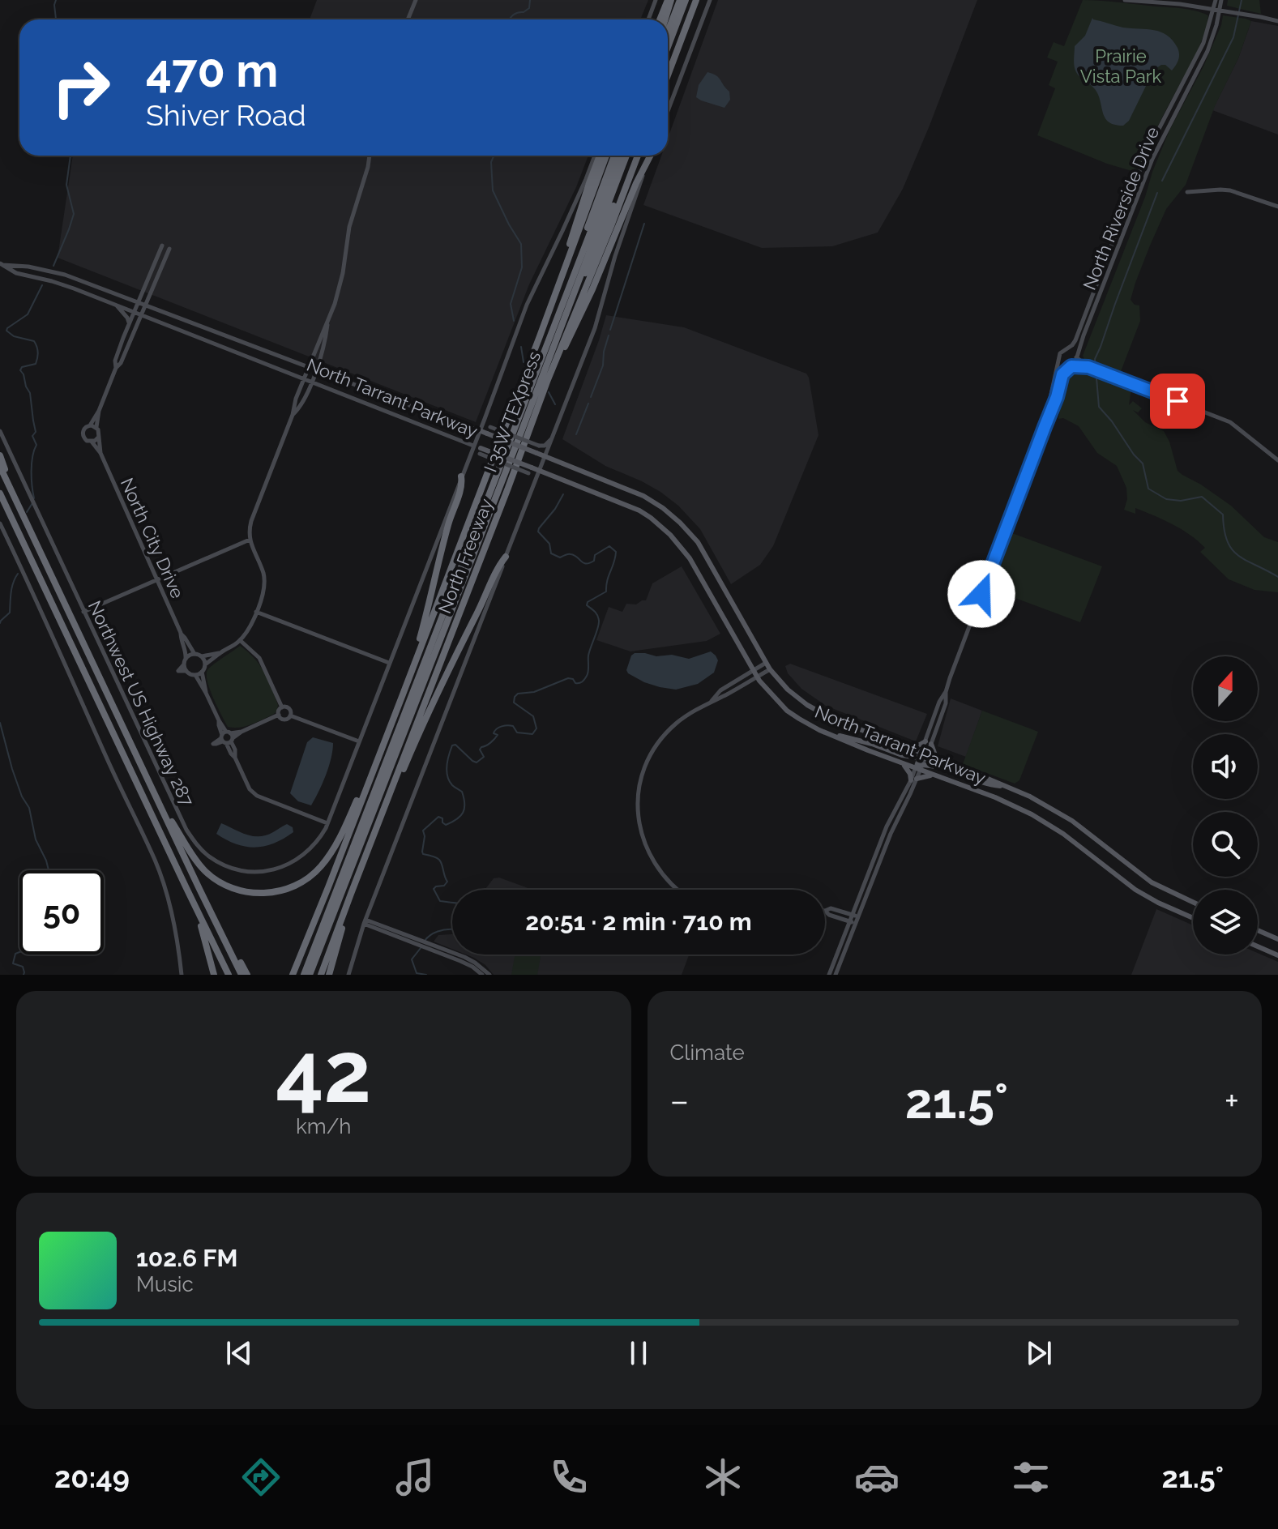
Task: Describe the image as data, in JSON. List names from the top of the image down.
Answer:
{
  "streets": {
    "highway": ["I 35W TEXpress", "North Freeway"],
    "main road": [
      "North Riverside Drive",
      "North Tarrant Parkway",
      "North City Drive",
      "Northwest US Highway 287"
    ]
  },
  "crossings": [
    ["North Tarrant Parkway", "North Freeway"],
    ["North Freeway", "Northwest US Highway 287"]
  ],
  "parks": ["Prairie Vista Park"],
  "north": "top",
  "page": {
    "turn": ["470 m", "Shiver Road"],
    "limit": "50",
    "trip": "20:51 · 2 min · 710 m",
    "tile": [
      ["42", "km/h"],
      "Climate"
    ],
    "heat": ["−", "21.5°", "+"],
    "song": ["102.6 FM", "Music"],
    "tabs": ["20:49", "21.5°"]
  }
}
